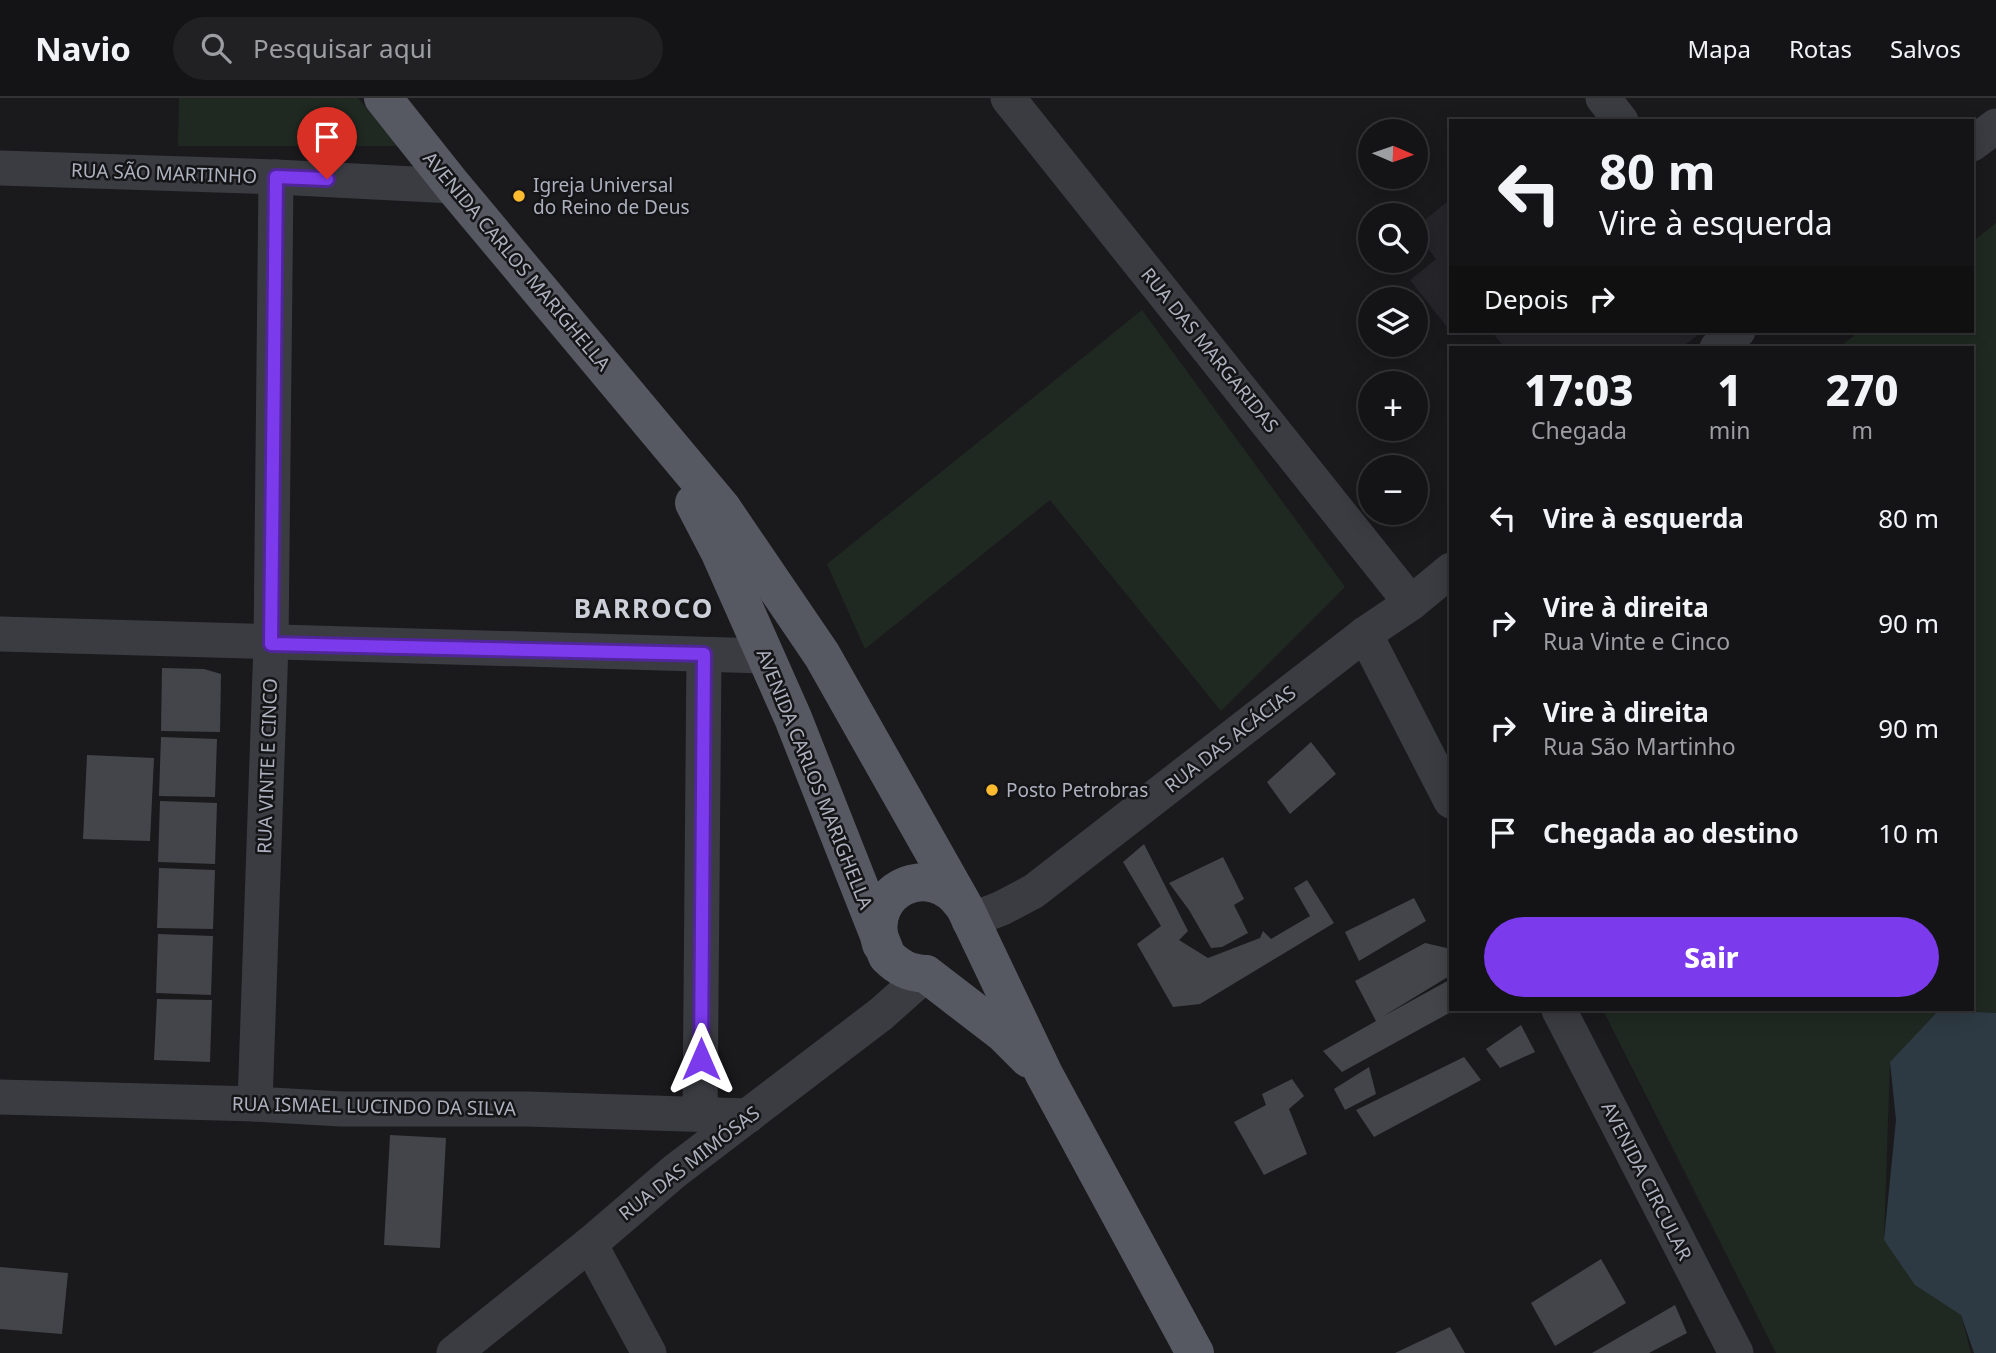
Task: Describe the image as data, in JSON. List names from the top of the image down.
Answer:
{
  "streets": {
    "main road": ["AVENIDA CARLOS MARIGHELLA"],
    "street": [
      "RUA SÃO MARTINHO",
      "RUA DAS MARGARIDAS",
      "RUA DAS ACÁCIAS",
      "RUA VINTE E CINCO",
      "RUA ISMAEL LUCINDO DA SILVA",
      "RUA DAS MIMÓSAS",
      "AVENIDA CIRCULAR"
    ]
  },
  "crossings": [
    ["RUA SÃO MARTINHO", "AVENIDA CARLOS MARIGHELLA"],
    ["RUA SÃO MARTINHO", "RUA VINTE E CINCO"],
    ["AVENIDA CARLOS MARIGHELLA", "RUA DAS ACÁCIAS"],
    ["AVENIDA CARLOS MARIGHELLA", "RUA DAS MIMÓSAS"],
    ["RUA DAS MARGARIDAS", "RUA DAS ACÁCIAS"],
    ["RUA DAS ACÁCIAS", "RUA DAS MIMÓSAS"],
    ["RUA VINTE E CINCO", "RUA ISMAEL LUCINDO DA SILVA"],
    ["RUA ISMAEL LUCINDO DA SILVA", "RUA DAS MIMÓSAS"]
  ],
  "districts": ["BARROCO"],
  "places": ["Igreja Universal do Reino de Deus", "Posto Petrobras"],
  "north": "right",
  "page": {
    "header": "Navio",
    "search": "Pesquisar aqui",
    "nav": ["Mapa", "Rotas", "Salvos"],
    "map_buttons": ["+", "−"],
    "turn": ["80 m", "Vire à esquerda"],
    "then": "Depois",
    "eta": [
      "17:03",
      "Chegada",
      "1",
      "min",
      "270",
      "m"
    ],
    "list": [
      {
        "name": "Vire à esquerda",
        "value": "80 m"
      },
      {
        "name": "Vire à direita",
        "note": "Rua Vinte e Cinco",
        "value": "90 m"
      },
      {
        "name": "Vire à direita",
        "note": "Rua São Martinho",
        "value": "90 m"
      },
      {
        "name": "Chegada ao destino",
        "value": "10 m"
      }
    ],
    "buttons": "Sair"
  }
}
